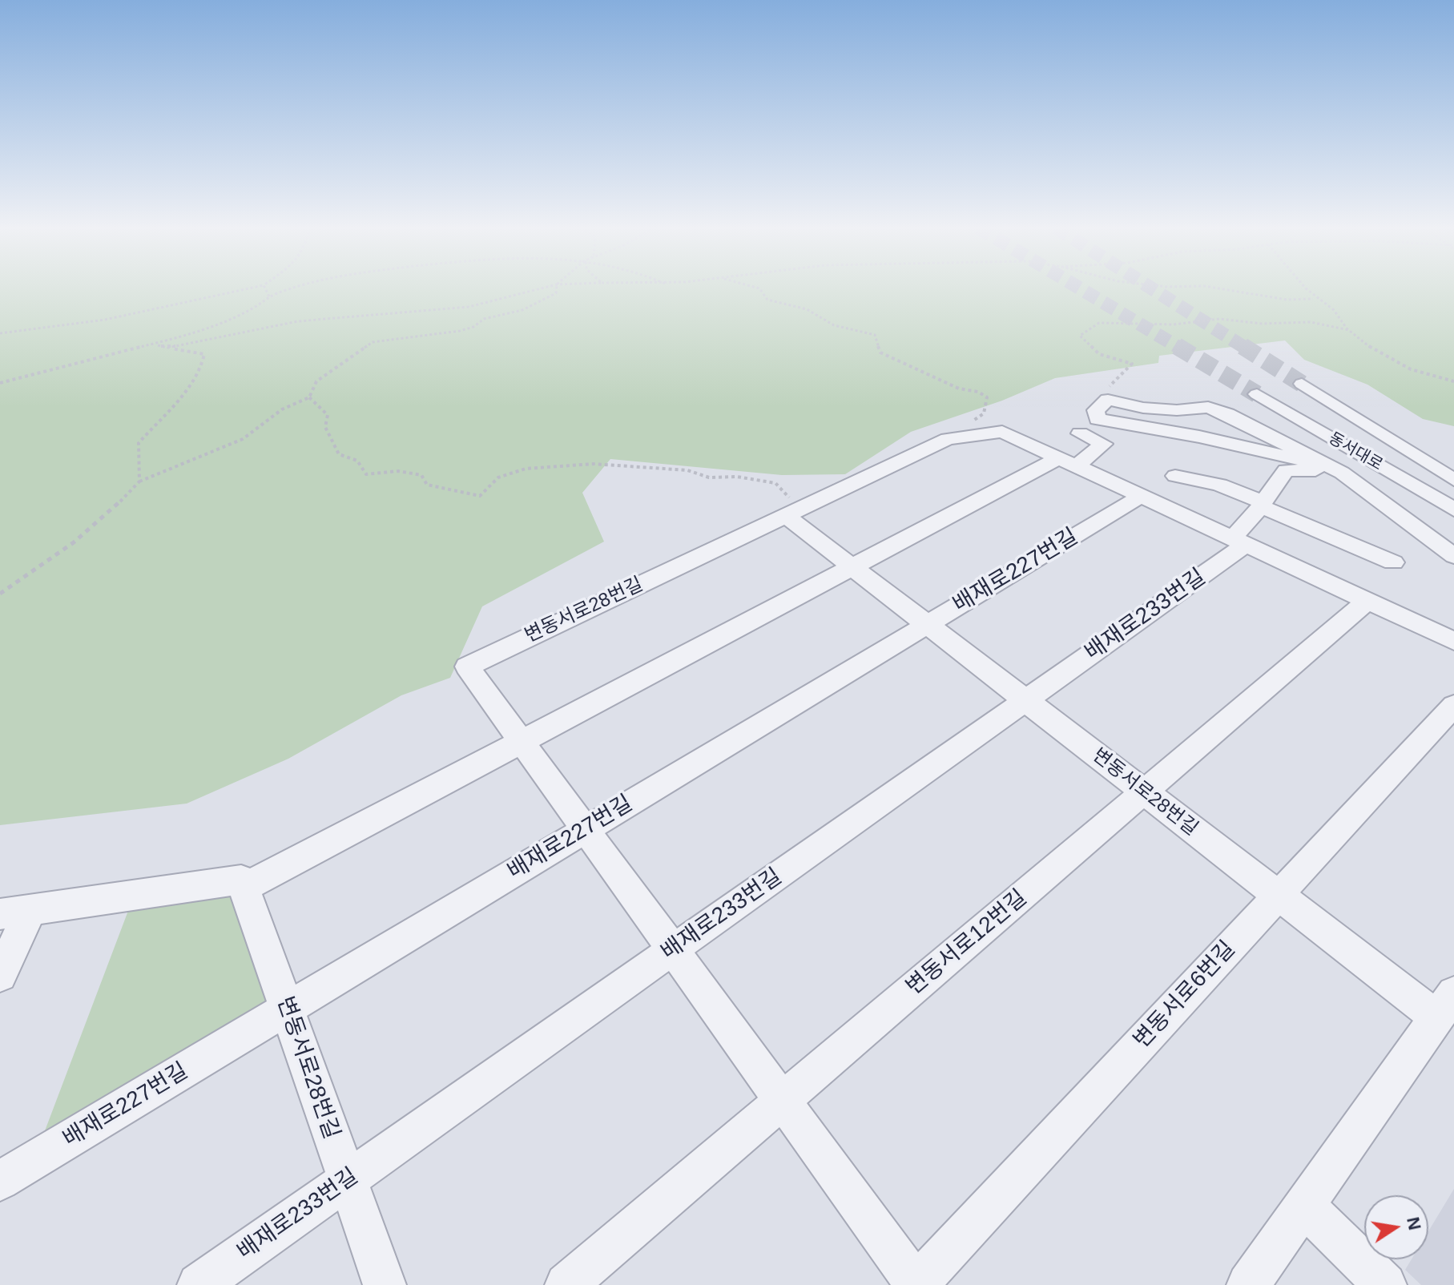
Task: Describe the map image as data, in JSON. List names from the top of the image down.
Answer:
{
  "streets": {
    "street": [
      "동서대로",
      "배재로227번길",
      "변동서로28번길",
      "배재로233번길",
      "변동서로12번길",
      "변동서로6번길"
    ]
  },
  "crossings": [
    ["배재로227번길", "변동서로28번길"],
    ["변동서로28번길", "배재로233번길"],
    ["변동서로28번길", "변동서로12번길"],
    ["변동서로28번길", "변동서로6번길"]
  ],
  "north": "right"
}
